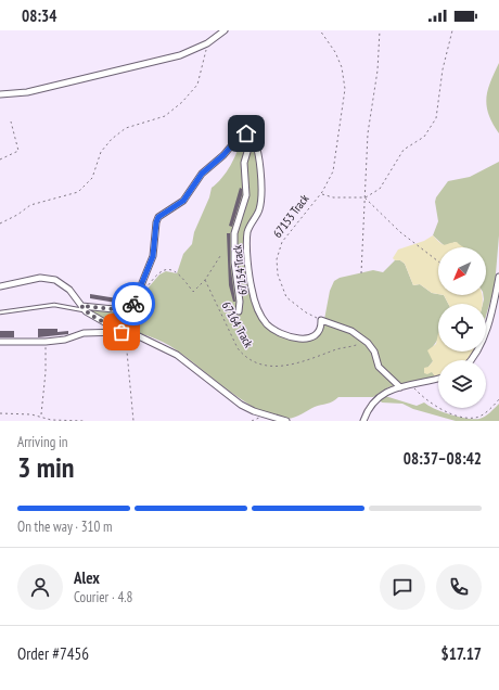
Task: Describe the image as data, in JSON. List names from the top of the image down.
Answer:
{
  "streets": {
    "street": ["67154 Track"],
    "path": ["67153 Track", "67164 Track"]
  },
  "crossings": [
    ["67153 Track", "67154 Track"]
  ],
  "north": "bottom left",
  "page": {
    "status": "08:34",
    "heading": ["3 min", "Arriving in", "08:37–08:42"],
    "panel": [
      "Alex",
      "Courier · 4.8",
      "Order #7456",
      "$17.17"
    ],
    "bar": "On the way · 310 m"
  }
}
